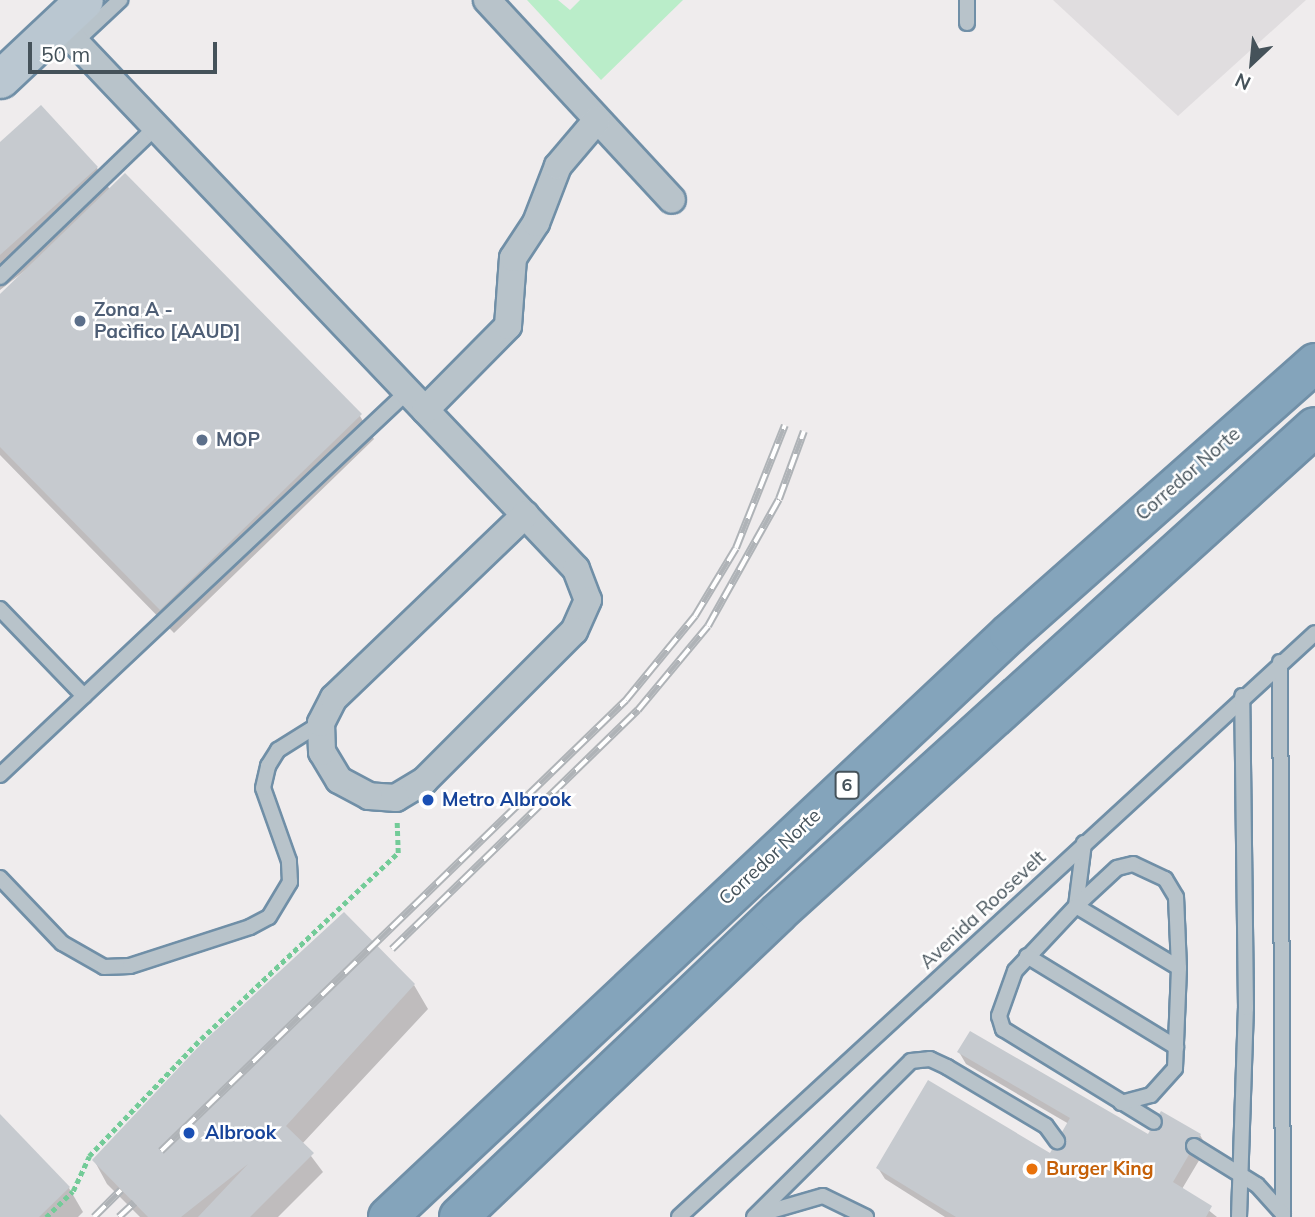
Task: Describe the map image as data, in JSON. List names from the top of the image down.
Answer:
{
  "streets": {
    "highway": ["Corredor Norte", "6"],
    "lane": ["Avenida Roosevelt"]
  },
  "places": [
    "Zona A - Pacìfico [AAUD]",
    "MOP",
    "Metro Albrook",
    "Albrook",
    "Burger King"
  ],
  "scale_bar": "50 m",
  "north": "bottom left"
}
